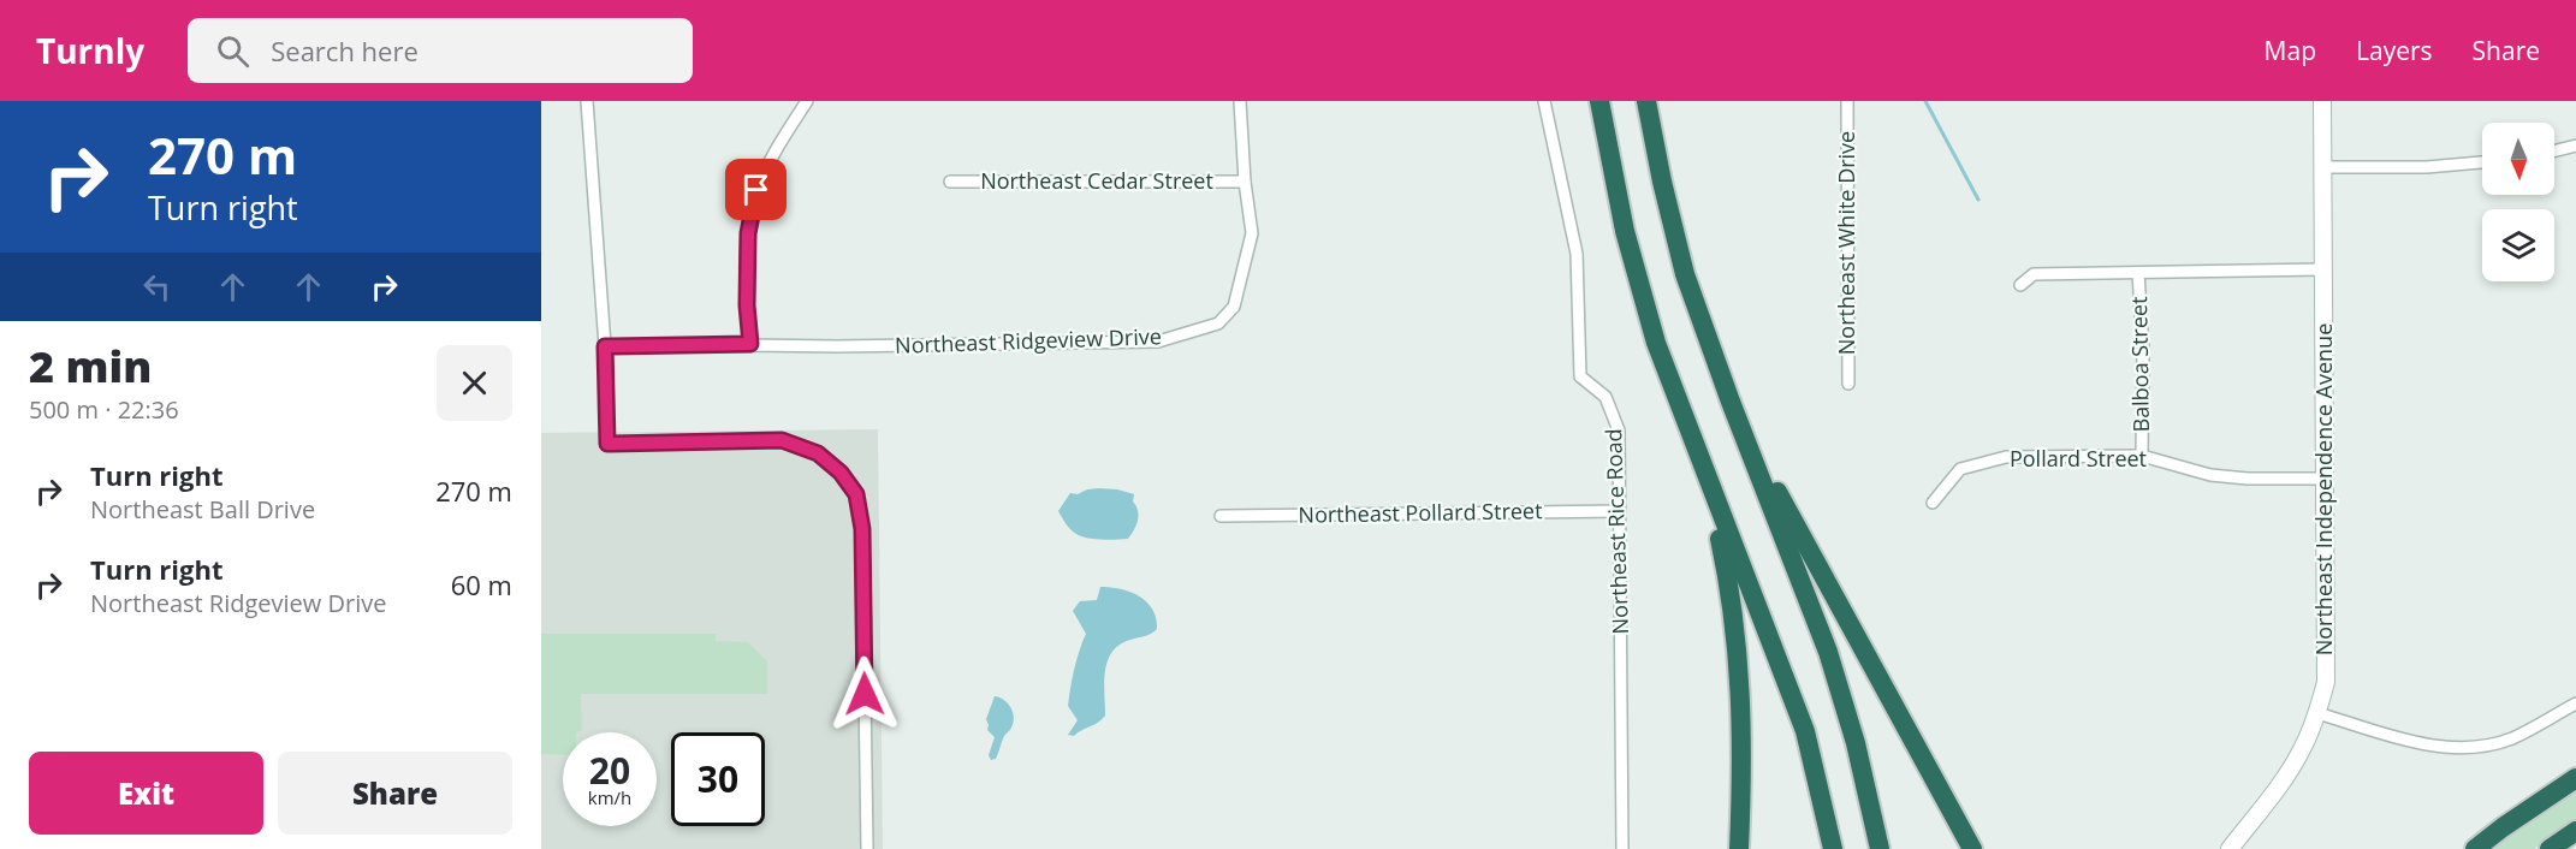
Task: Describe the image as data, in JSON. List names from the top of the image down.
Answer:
{
  "streets": {
    "street": [
      "Northeast Cedar Street",
      "Northeast White Drive",
      "Northeast Ridgeview Drive",
      "Balboa Street",
      "Pollard Street",
      "Northeast Independence Avenue",
      "Northeast Pollard Street",
      "Northeast Rice Road"
    ]
  },
  "crossings": [
    ["Northeast Cedar Street", "Northeast Ridgeview Drive"],
    ["Balboa Street", "Pollard Street"],
    ["Pollard Street", "Northeast Independence Avenue"],
    ["Northeast Pollard Street", "Northeast Rice Road"]
  ],
  "north": "bottom",
  "page": {
    "header": "Turnly",
    "search": "Search here",
    "nav": ["Map", "Layers", "Share"],
    "turn": ["270 m", "Turn right"],
    "heading": ["2 min", "500 m · 22:36"],
    "list": [
      {
        "name": "Turn right",
        "note": "Northeast Ball Drive",
        "value": "270 m"
      },
      {
        "name": "Turn right",
        "note": "Northeast Ridgeview Drive",
        "value": "60 m"
      }
    ],
    "speed": "20 km/h",
    "limit": "30",
    "buttons": ["Exit", "Share"]
  }
}
